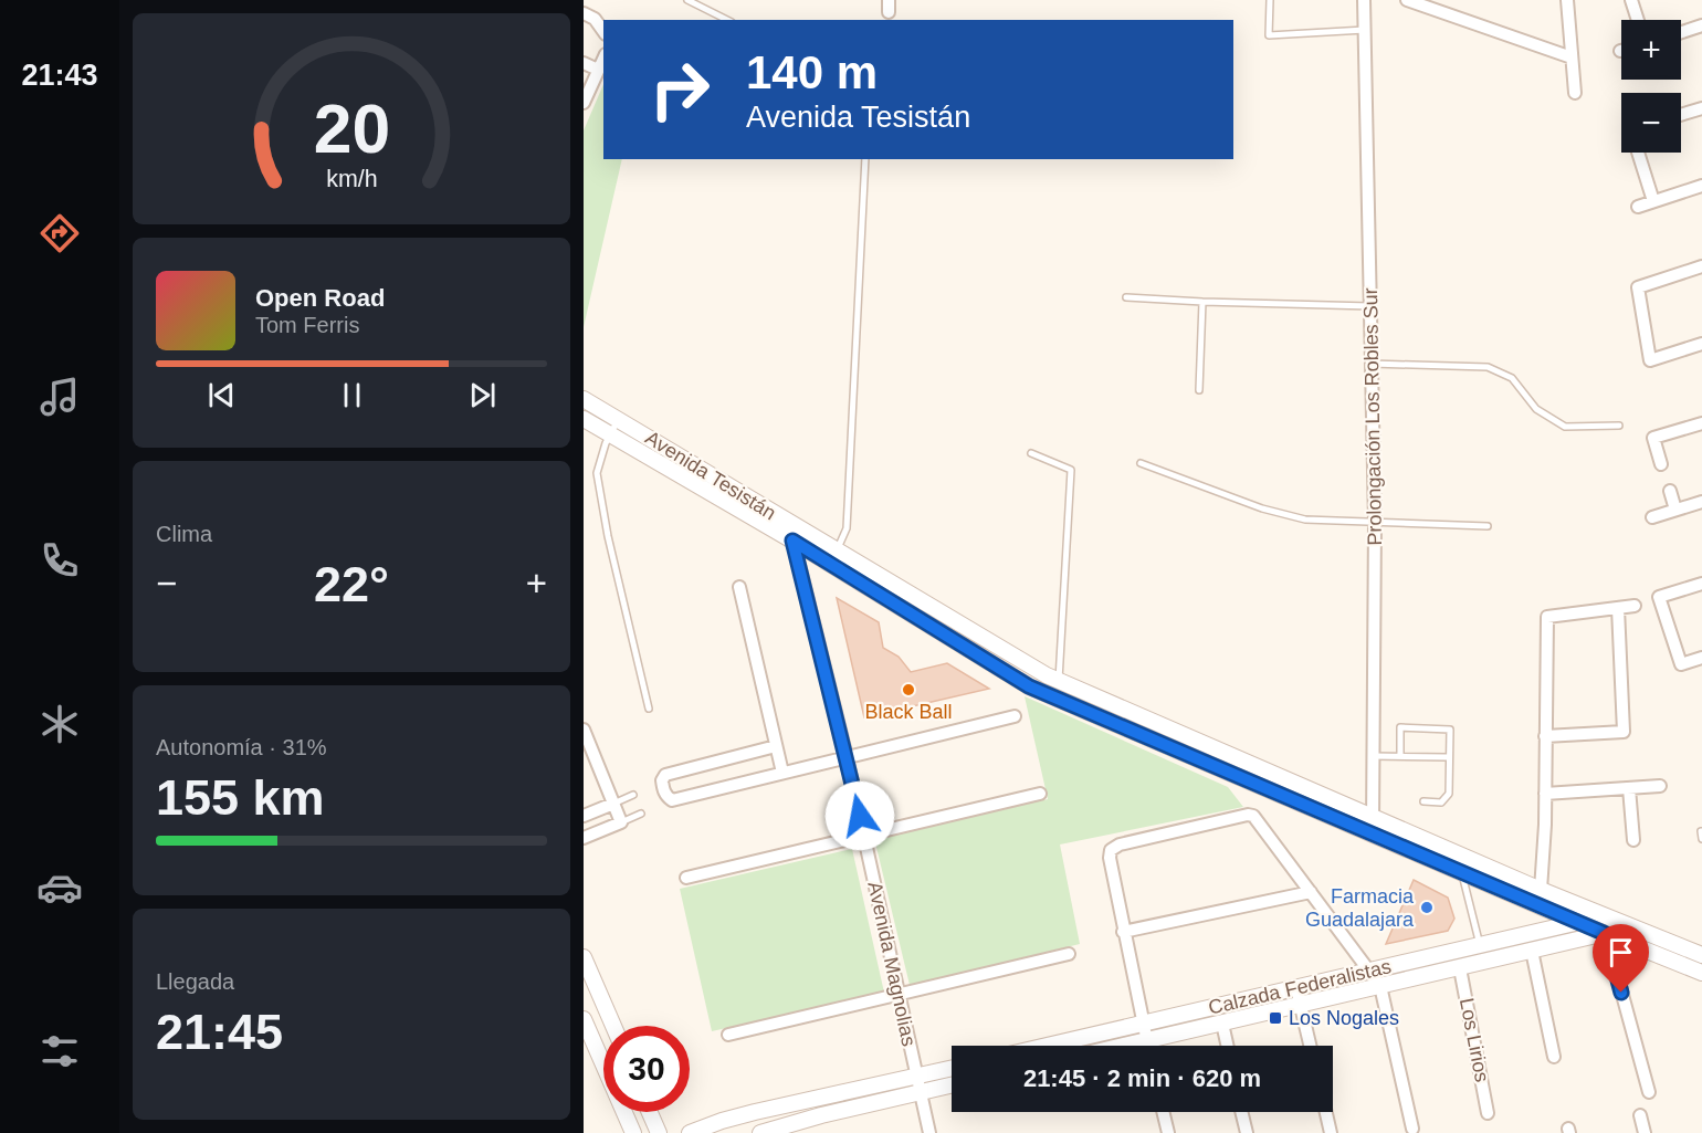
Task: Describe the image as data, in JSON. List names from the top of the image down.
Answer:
{
  "streets": {
    "street": [
      "Prolongación Los Robles Sur",
      "Avenida Tesistán",
      "Avenida Magnolias",
      "Calzada Federalistas",
      "Los Lirios"
    ]
  },
  "crossings": [
    ["Prolongación Los Robles Sur", "Avenida Tesistán"],
    ["Avenida Tesistán", "Avenida Magnolias"],
    ["Avenida Tesistán", "Calzada Federalistas"],
    ["Calzada Federalistas", "Los Lirios"]
  ],
  "places": {
    "other": ["Black Ball", "Farmacia Guadalajara"],
    "transit": ["Los Nogales"]
  },
  "page": {
    "tabs": "21:43",
    "map_buttons": ["+", "−"],
    "turn": ["140 m", "Avenida Tesistán"],
    "song": ["Open Road", "Tom Ferris"],
    "tile": [
      "Clima",
      ["Autonomía · 31%", "155 km"],
      ["Llegada", "21:45"]
    ],
    "heat": ["−", "22°", "+"],
    "limit": "30",
    "trip": "21:45 · 2 min · 620 m",
    "gauge": ["20", "km/h"]
  }
}
